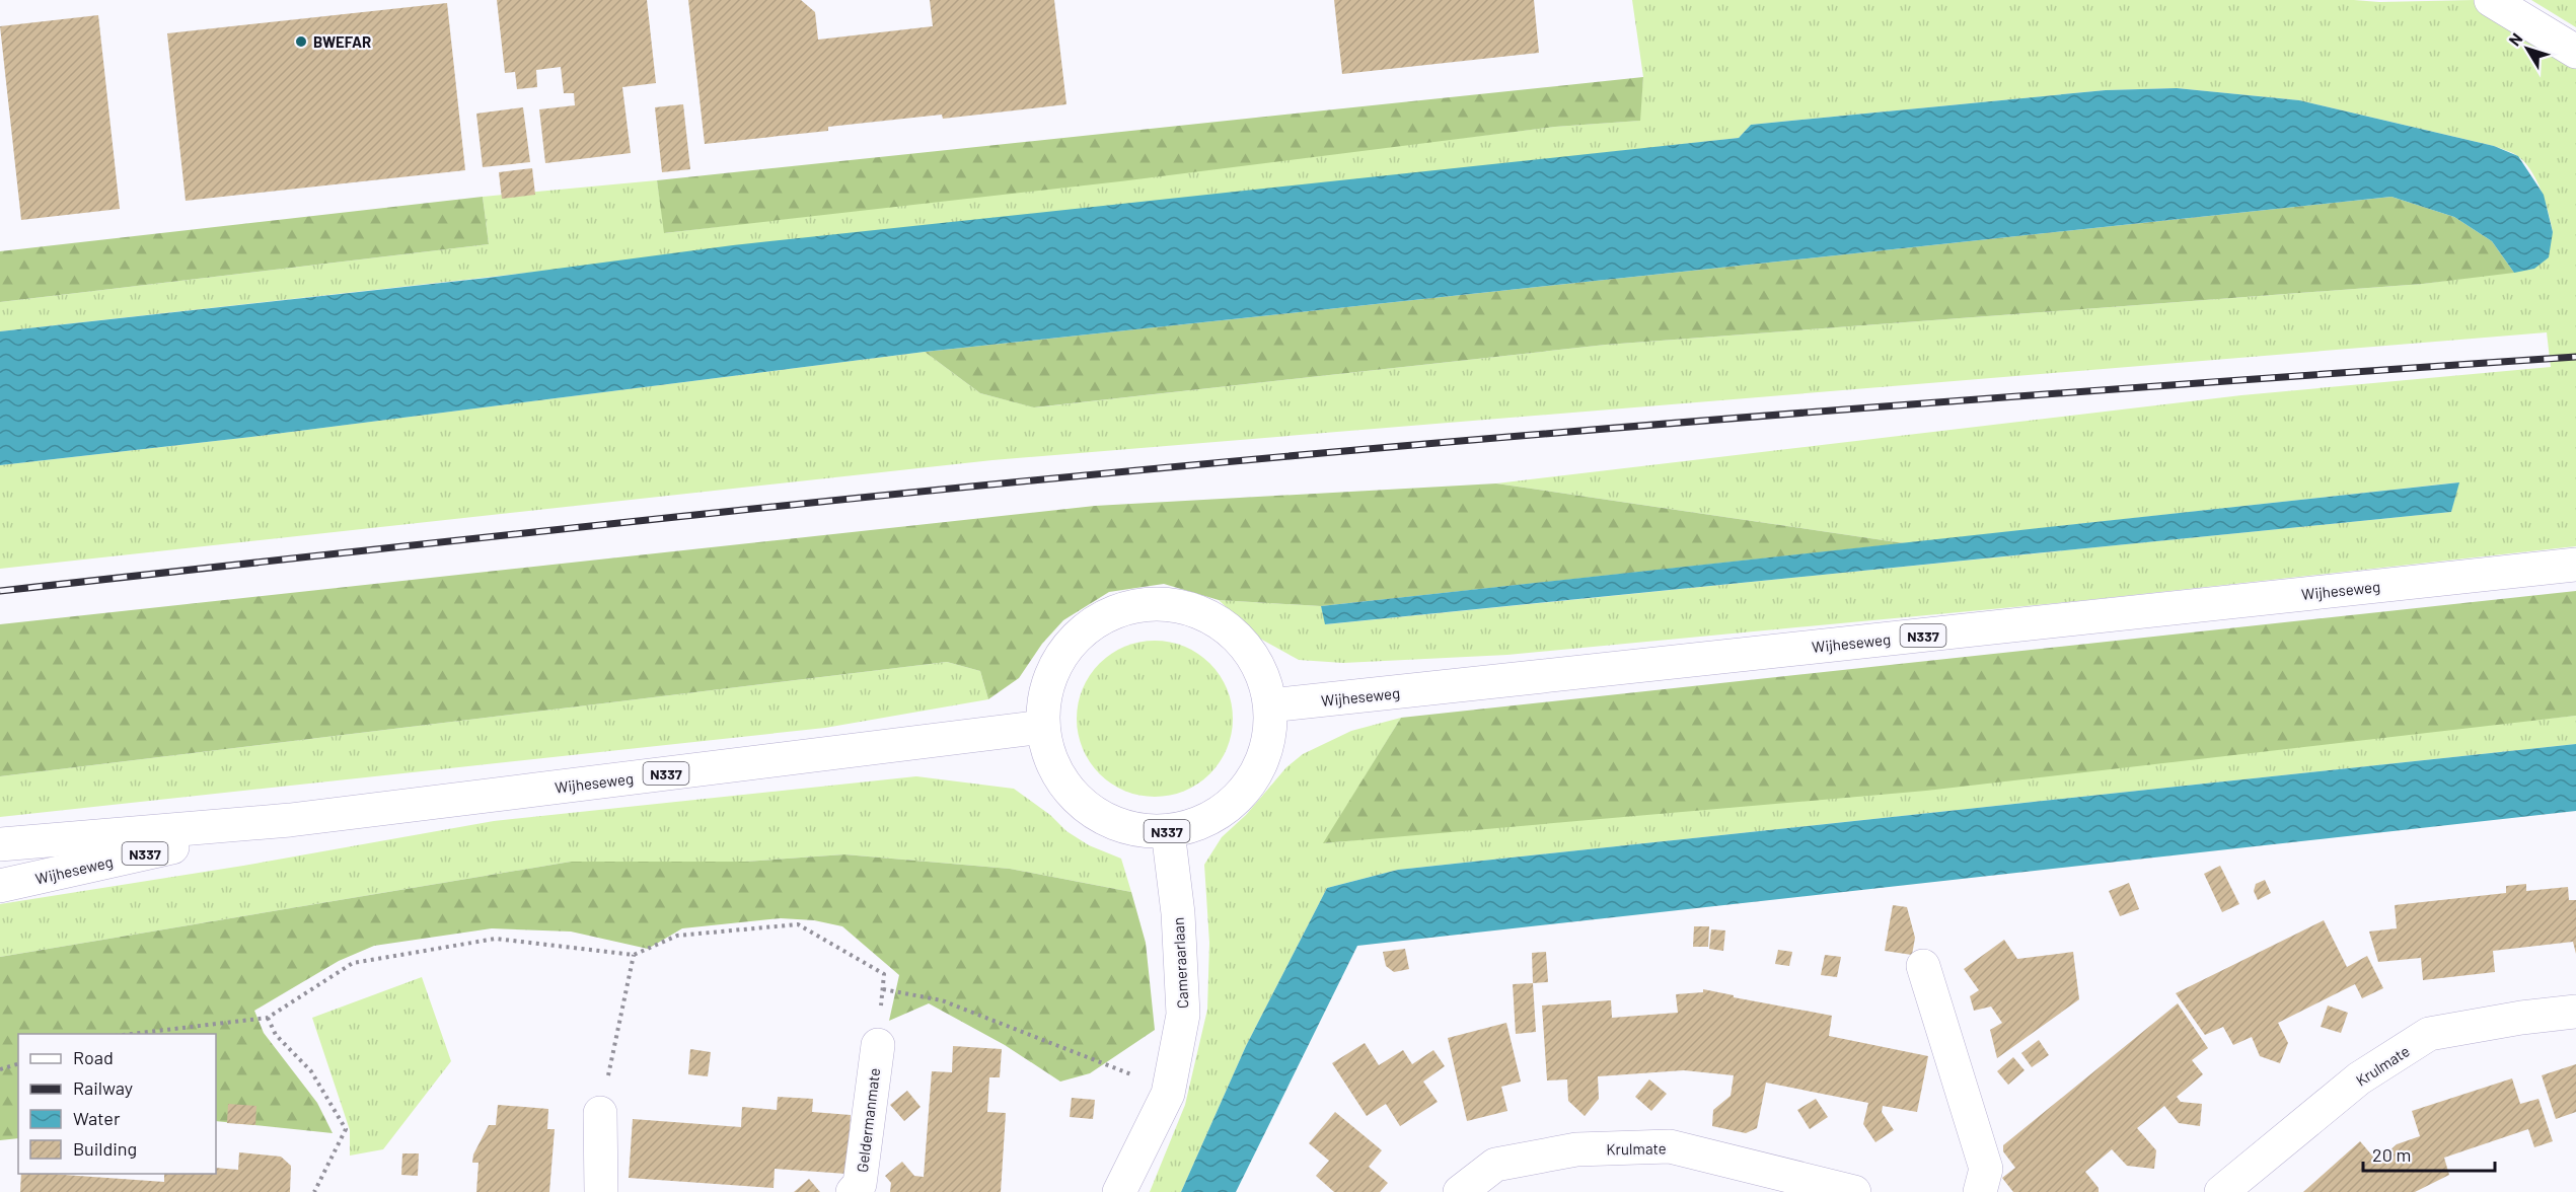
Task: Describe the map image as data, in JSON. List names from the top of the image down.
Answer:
{
  "streets": {
    "main road": [
      "Wijheseweg",
      "N337",
      "Cameraarlaan",
      "Krulmate",
      "Geldermanmate"
    ]
  },
  "crossings": [
    ["Wijheseweg", "N337"],
    ["N337", "Cameraarlaan"]
  ],
  "places": ["BWEFAR"],
  "legend": [
    "Road",
    "Railway",
    "Water",
    "Building"
  ],
  "scale_bar": "20 m",
  "north": "top left"
}
